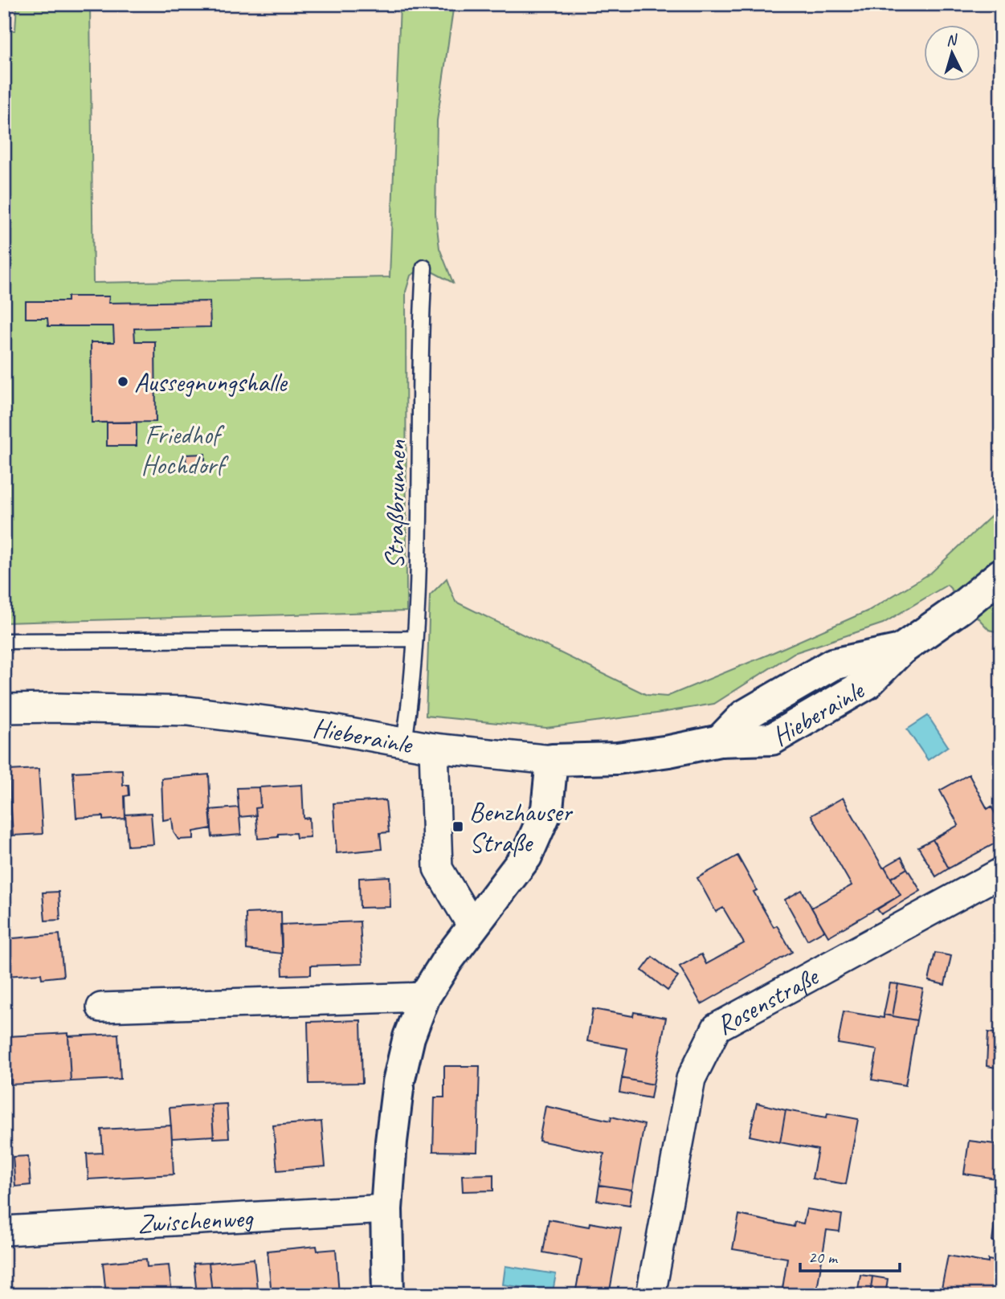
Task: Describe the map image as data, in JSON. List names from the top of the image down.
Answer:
{
  "streets": {
    "street": ["Hieberainle", "Rosenstraße", "Zwischenweg"],
    "lane": ["Straßbrunnen"]
  },
  "crossings": [
    ["Straßbrunnen", "Hieberainle"]
  ],
  "parks": ["Friedhof Hochdorf"],
  "places": {
    "other": ["Aussegnungshalle"],
    "transit": ["Benzhauser Straße"]
  },
  "scale_bar": "20 m",
  "north": "top"
}
